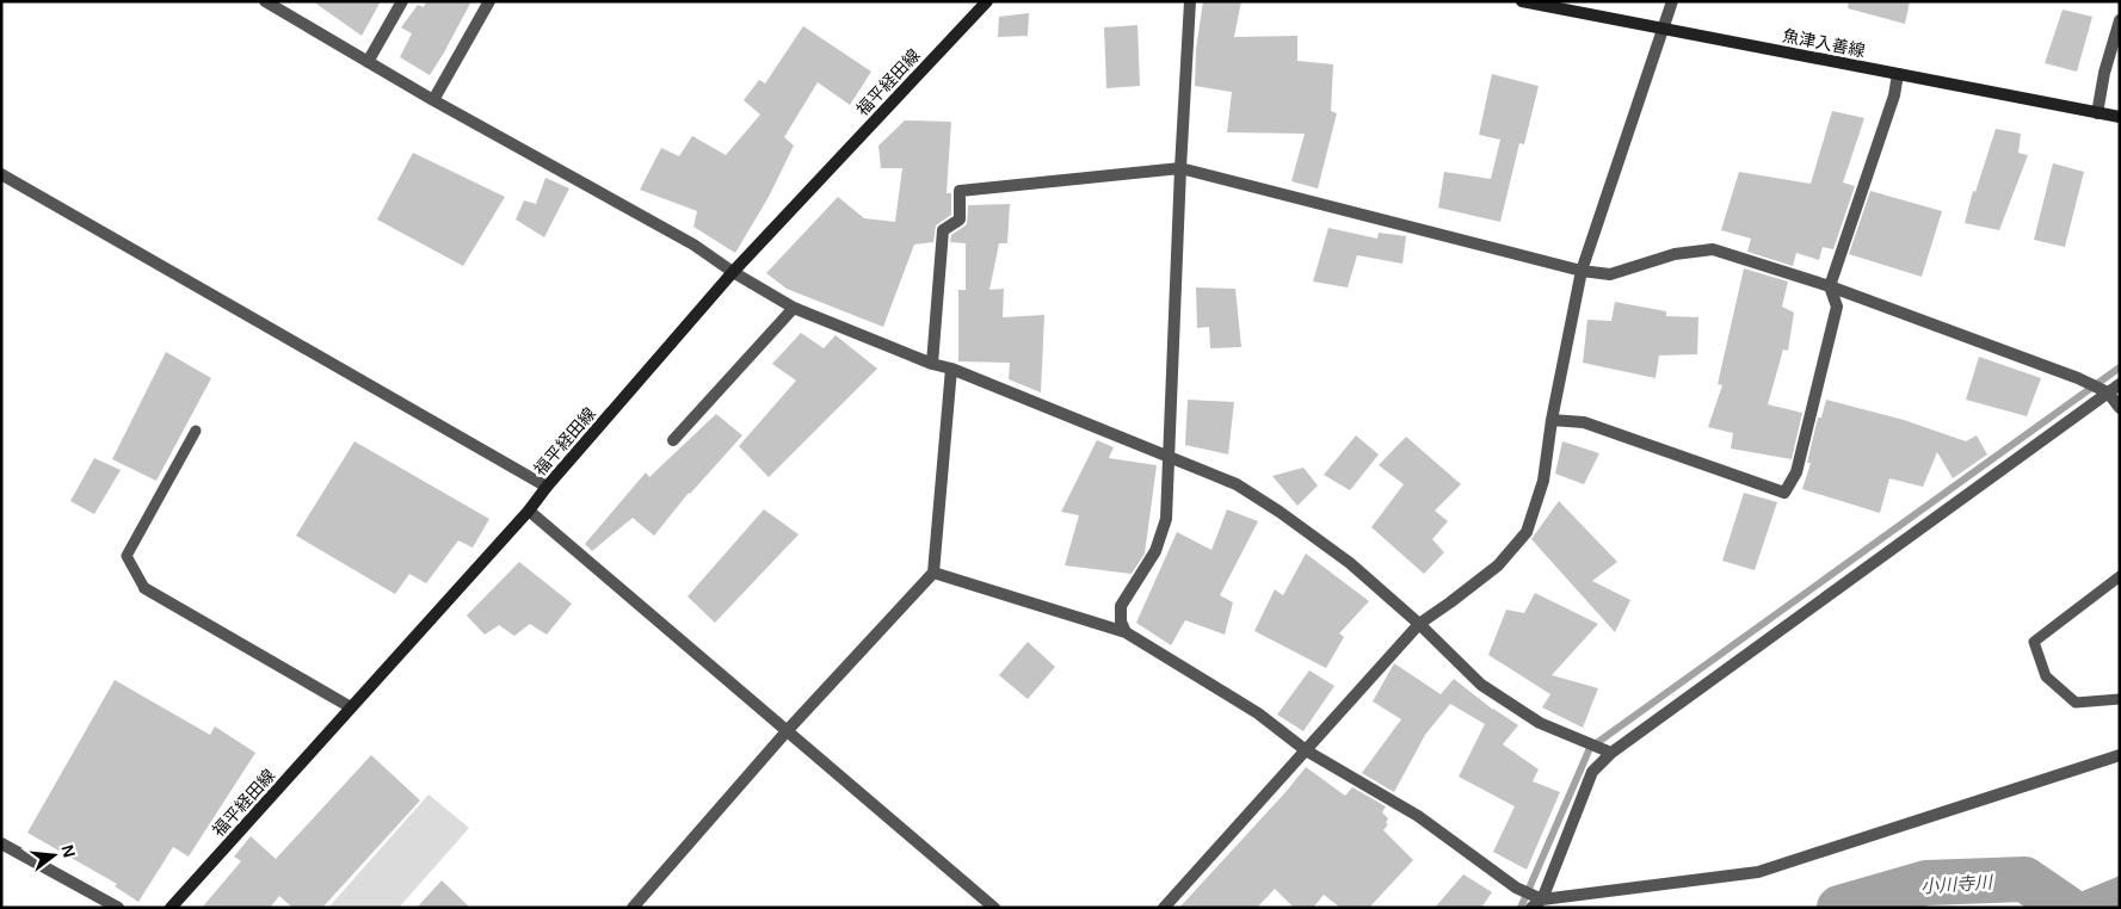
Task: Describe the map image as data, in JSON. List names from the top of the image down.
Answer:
{
  "streets": {
    "main road": ["魚津入善線", "福平経田線"]
  },
  "water": ["小川寺川"],
  "north": "right"
}
